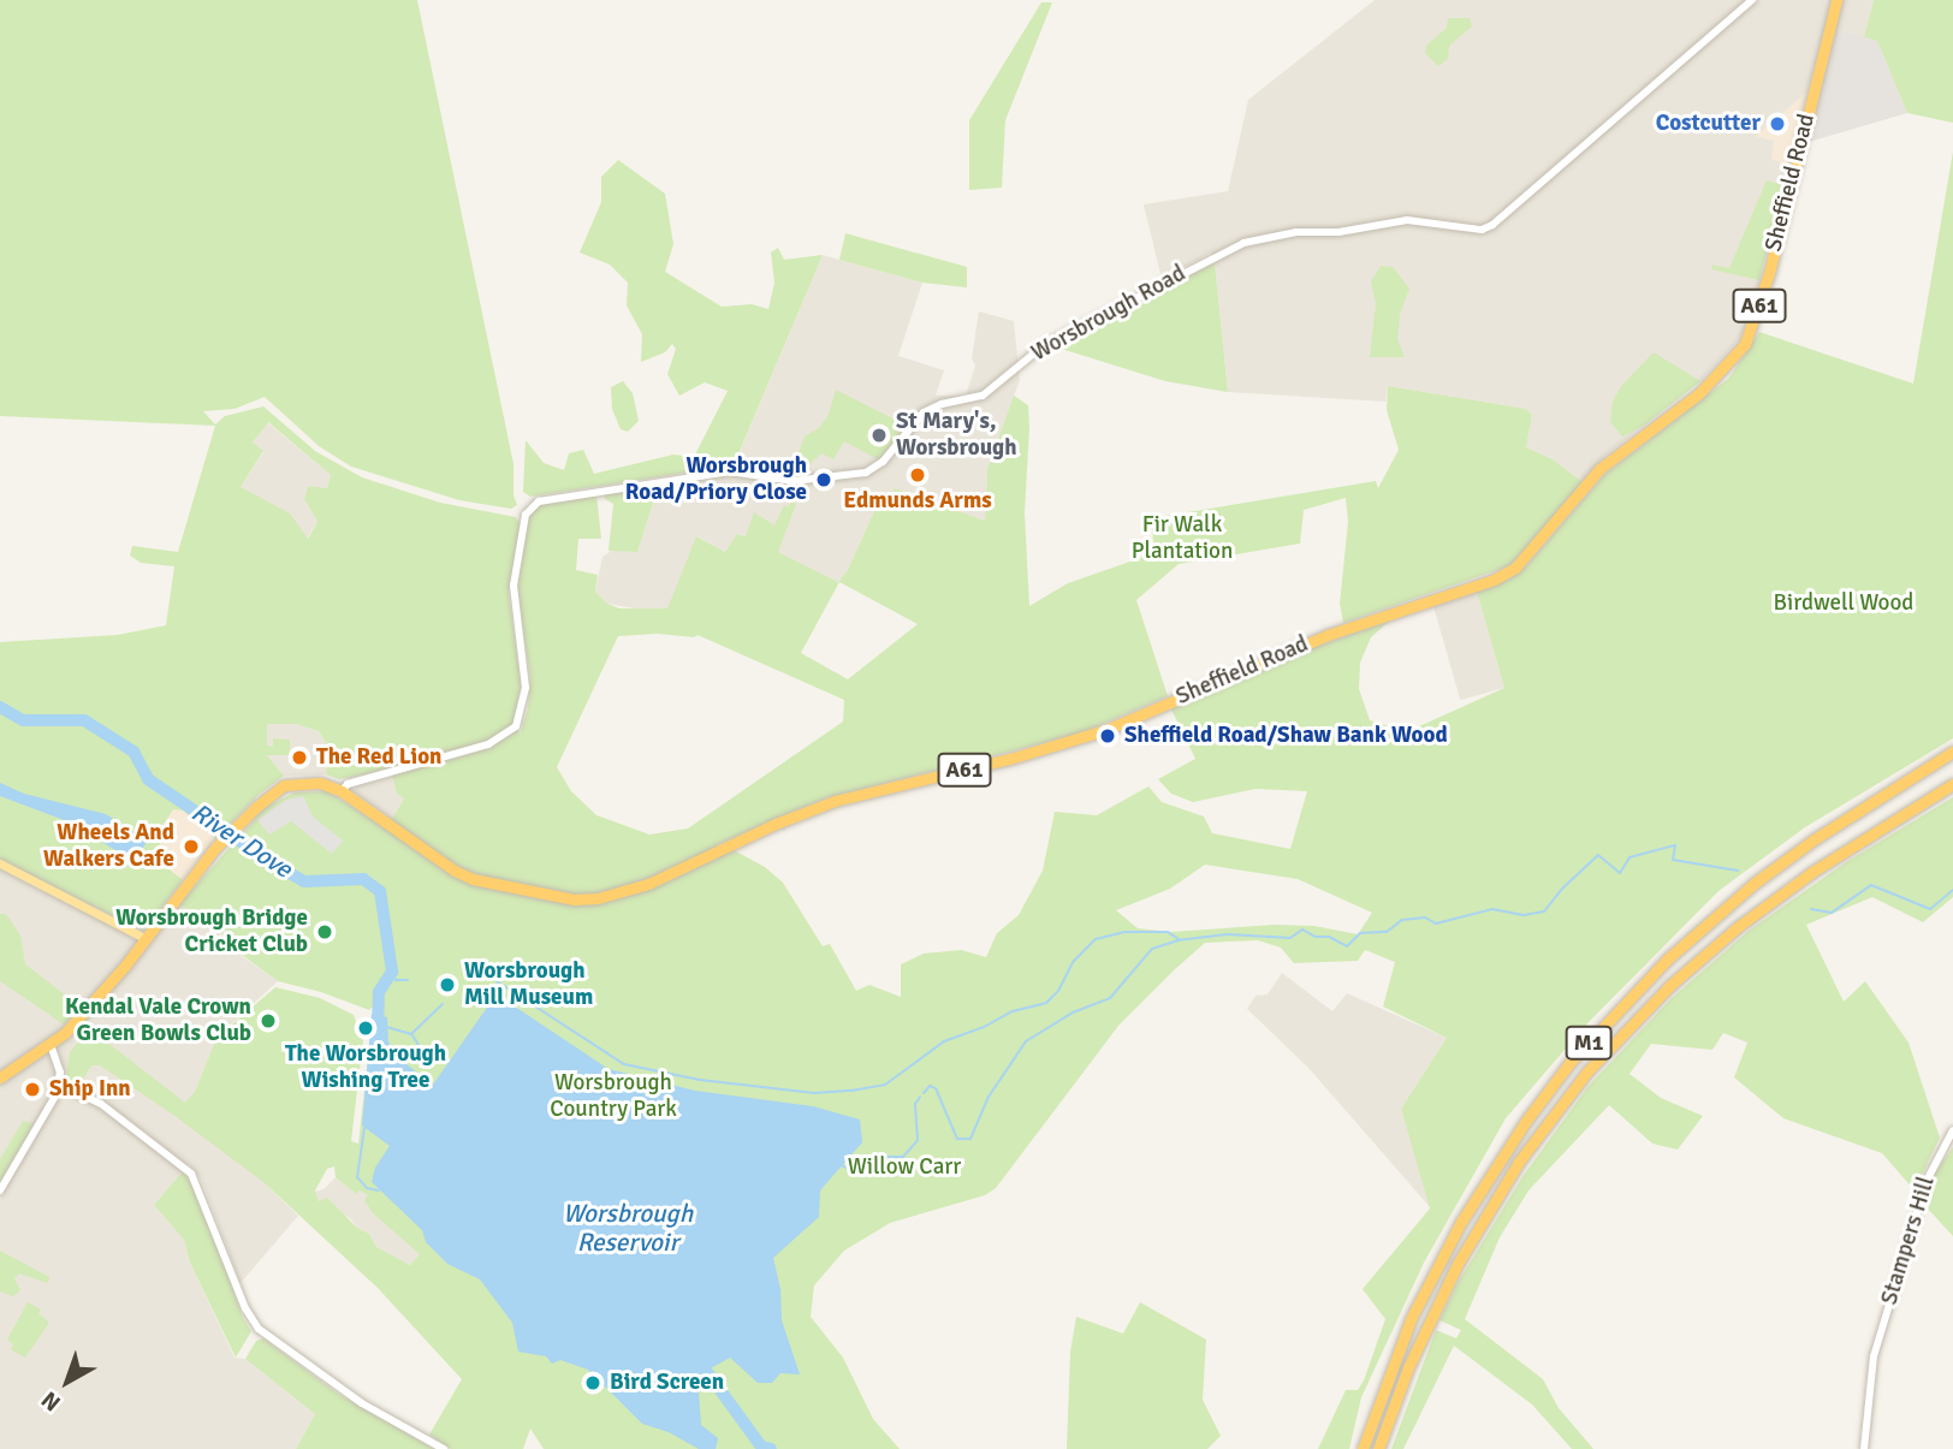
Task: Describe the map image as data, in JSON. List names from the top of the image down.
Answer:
{
  "streets": {
    "highway": ["Sheffield Road", "A61", "M1"],
    "street": ["Worsbrough Road", "Stampers Hill"]
  },
  "crossings": [
    ["Sheffield Road", "A61"],
    ["Sheffield Road", "Worsbrough Road"],
    ["A61", "Worsbrough Road"]
  ],
  "water": ["River Dove", "Worsbrough Reservoir"],
  "parks": [
    "Fir Walk Plantation",
    "Birdwell Wood",
    "Worsbrough Country Park",
    "Willow Carr"
  ],
  "places": [
    "Costcutter",
    "St Mary's, Worsbrough",
    "Edmunds Arms",
    "Worsbrough Road/Priory Close",
    "Sheffield Road/Shaw Bank Wood",
    "The Red Lion",
    "Wheels And Walkers Cafe",
    "Worsbrough Bridge Cricket Club",
    "Worsbrough Mill Museum",
    "Kendal Vale Crown Green Bowls Club",
    "The Worsbrough Wishing Tree",
    "Ship Inn",
    "Bird Screen"
  ],
  "north": "bottom left"
}
